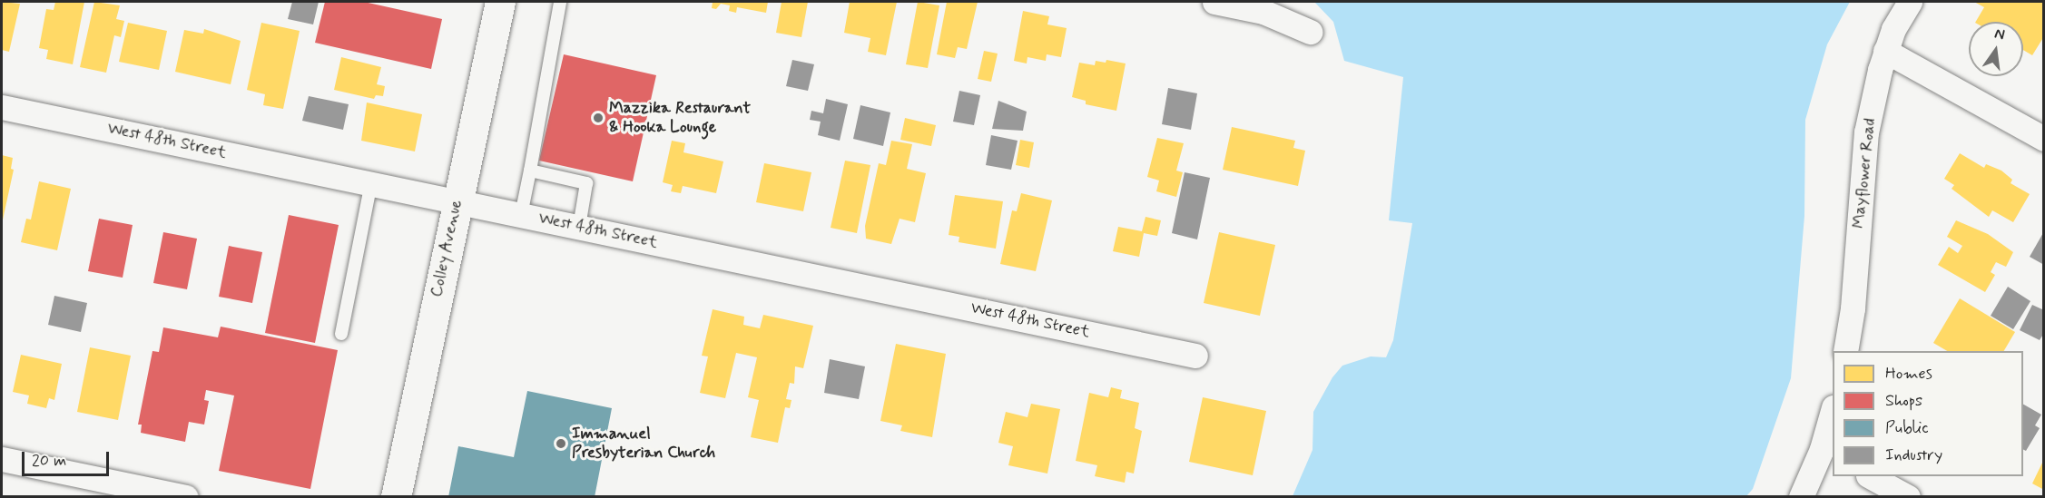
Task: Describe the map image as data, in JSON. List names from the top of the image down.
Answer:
{
  "streets": {
    "main road": ["Colley Avenue"],
    "street": ["West 48th Street", "Mayflower Road"]
  },
  "crossings": [
    ["West 48th Street", "Colley Avenue"]
  ],
  "places": ["Mazzika Restaurant & Hooka Lounge", "Immanuel Presbyterian Church"],
  "legend": [
    "Homes",
    "Shops",
    "Public",
    "Industry"
  ],
  "scale_bar": "20 m",
  "north": "top"
}
